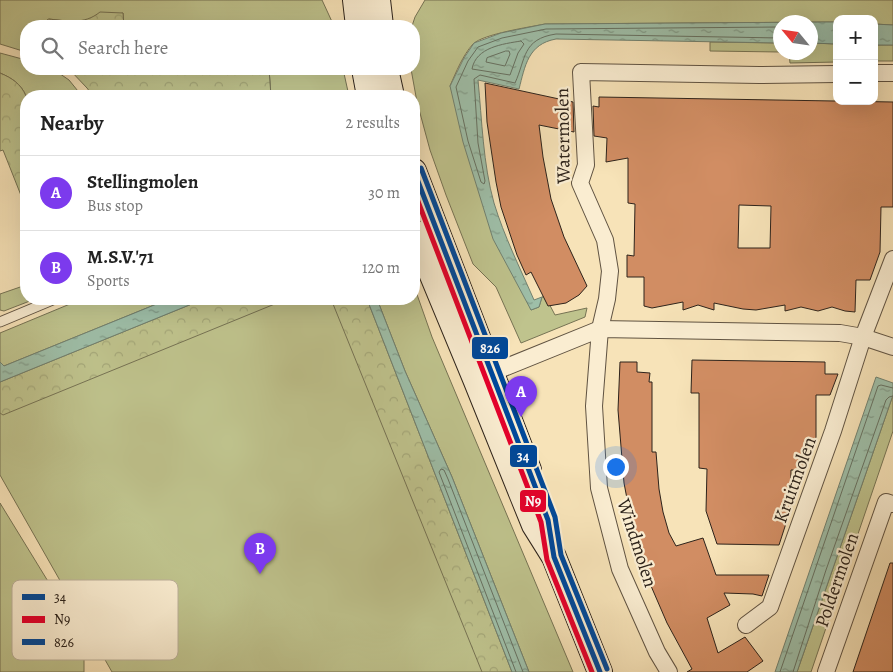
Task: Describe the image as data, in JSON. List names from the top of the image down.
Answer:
{
  "streets": {
    "street": [
      "Watermolen",
      "Kruitmolen",
      "Windmolen",
      "Poldermolen"
    ]
  },
  "crossings": [
    ["Watermolen", "Windmolen"]
  ],
  "lines": ["transit line 826", "transit line 34", "transit line N9"],
  "legend": ["34", "N9", "826"],
  "north": "top left",
  "page": {
    "map_buttons": ["+", "−"],
    "search": "Search here",
    "heading": ["Nearby", "2 results"],
    "list": [
      {
        "mark": "A",
        "name": "Stellingmolen",
        "note": "Bus stop",
        "value": "30 m"
      },
      {
        "mark": "B",
        "name": "M.S.V.'71",
        "note": "Sports",
        "value": "120 m"
      }
    ],
    "pins": ["A", "B"]
  }
}
